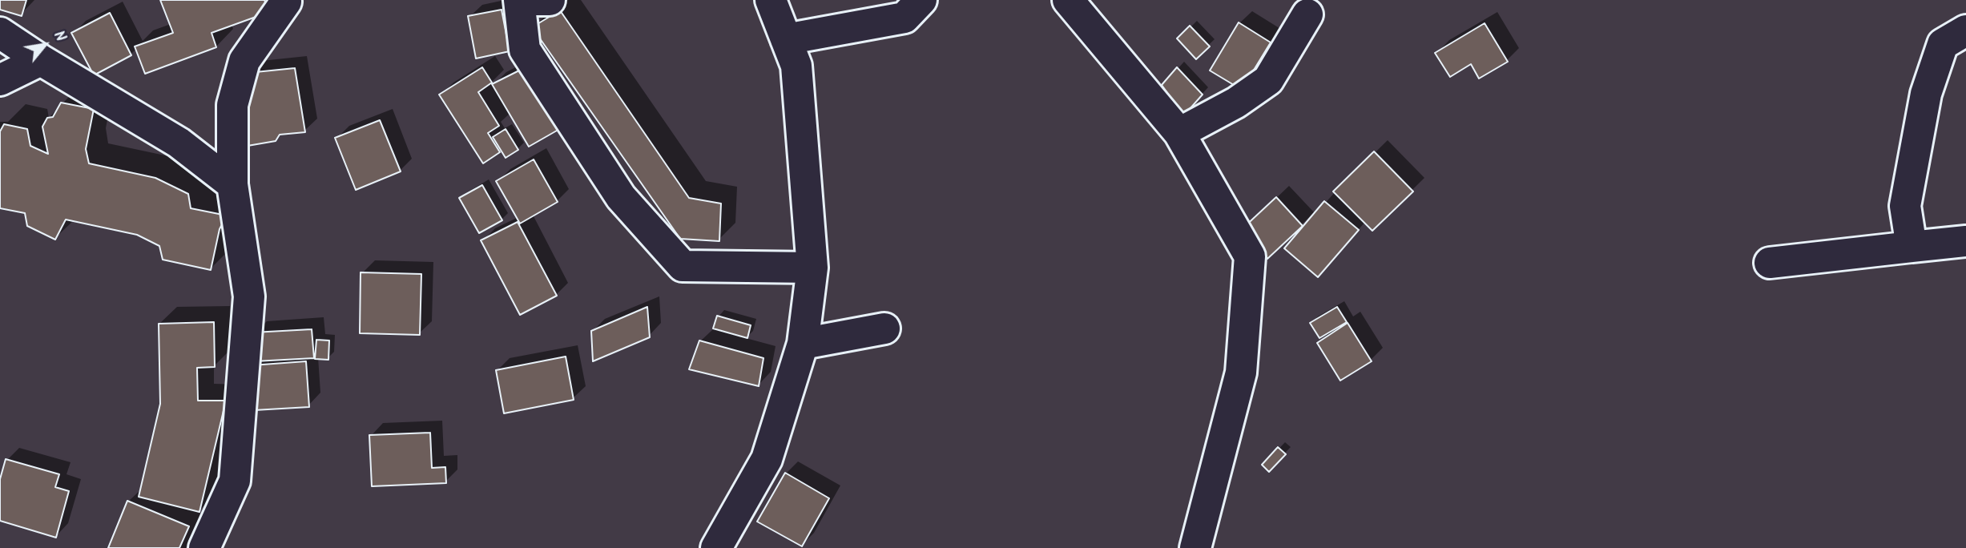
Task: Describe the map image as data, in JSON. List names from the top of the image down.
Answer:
{
  "north": "top right"
}
